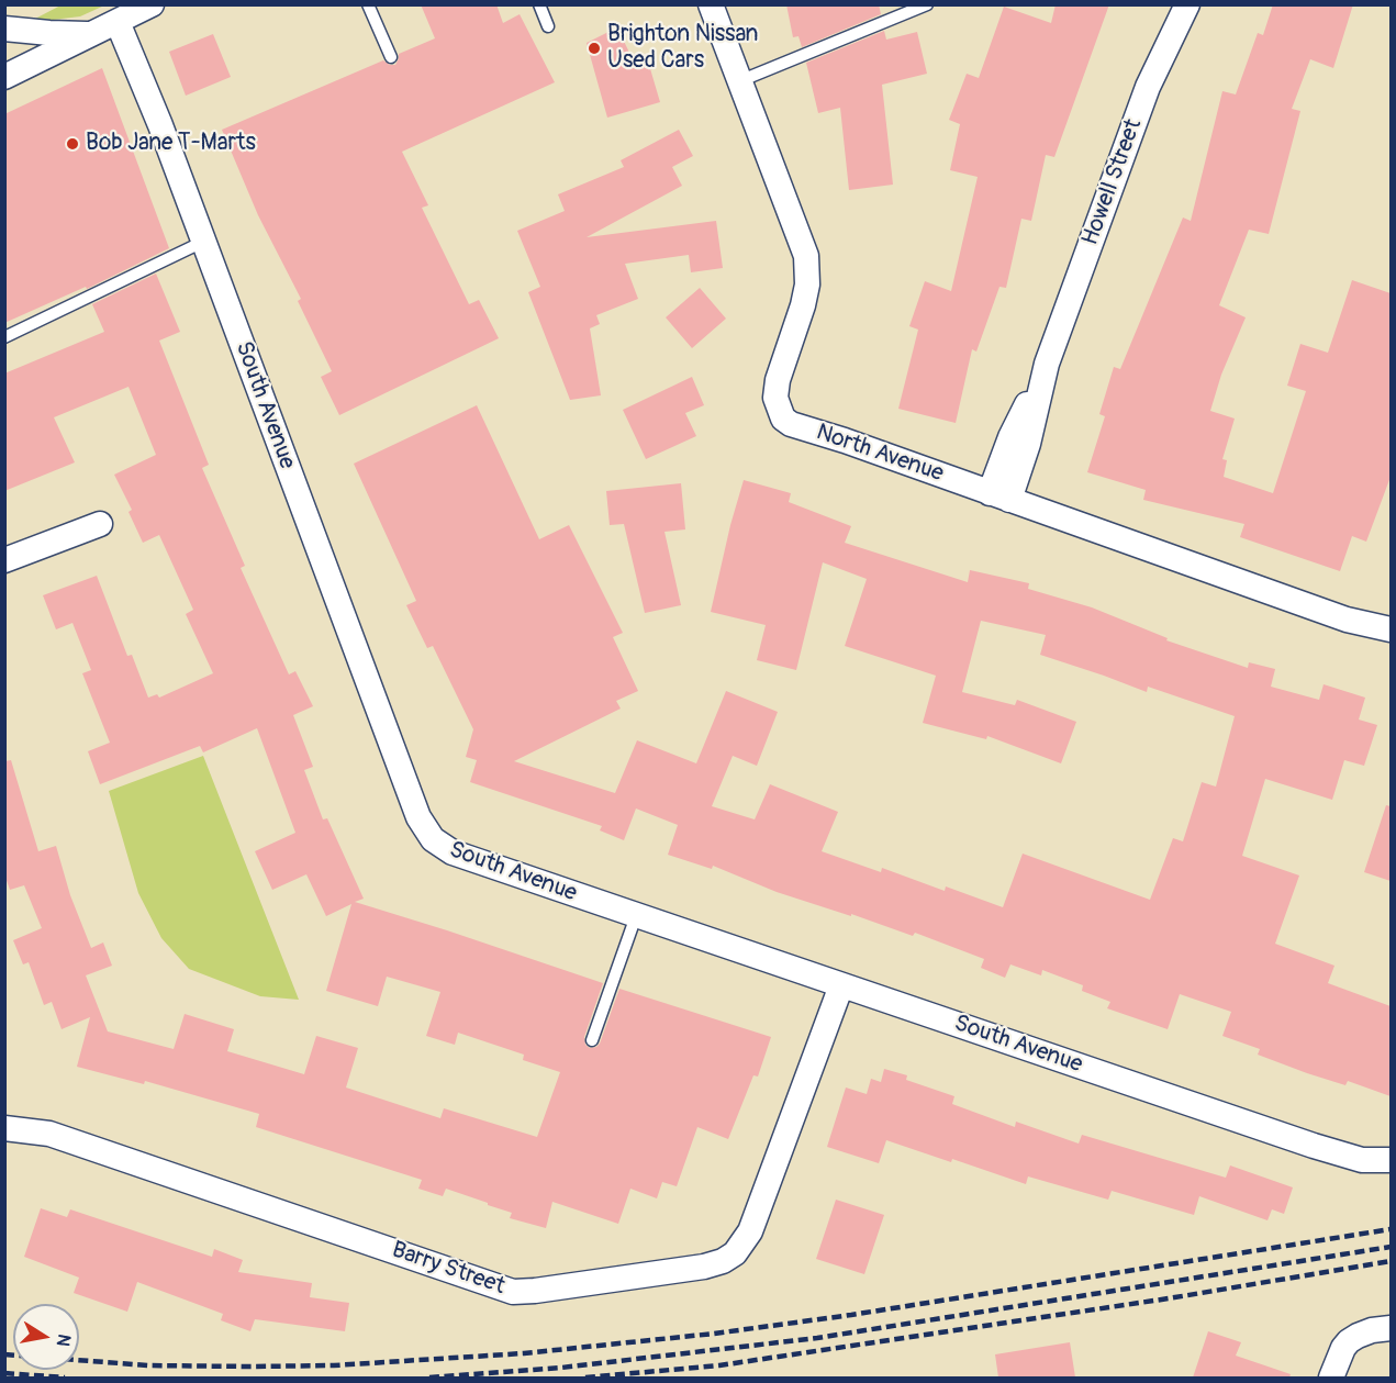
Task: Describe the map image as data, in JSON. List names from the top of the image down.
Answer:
{
  "streets": {
    "street": [
      "Howell Street",
      "South Avenue",
      "North Avenue",
      "Barry Street"
    ]
  },
  "crossings": [
    ["Howell Street", "North Avenue"],
    ["South Avenue", "Barry Street"]
  ],
  "places": ["Brighton Nissan Used Cars", "Bob Jane T-Marts"],
  "north": "right"
}
